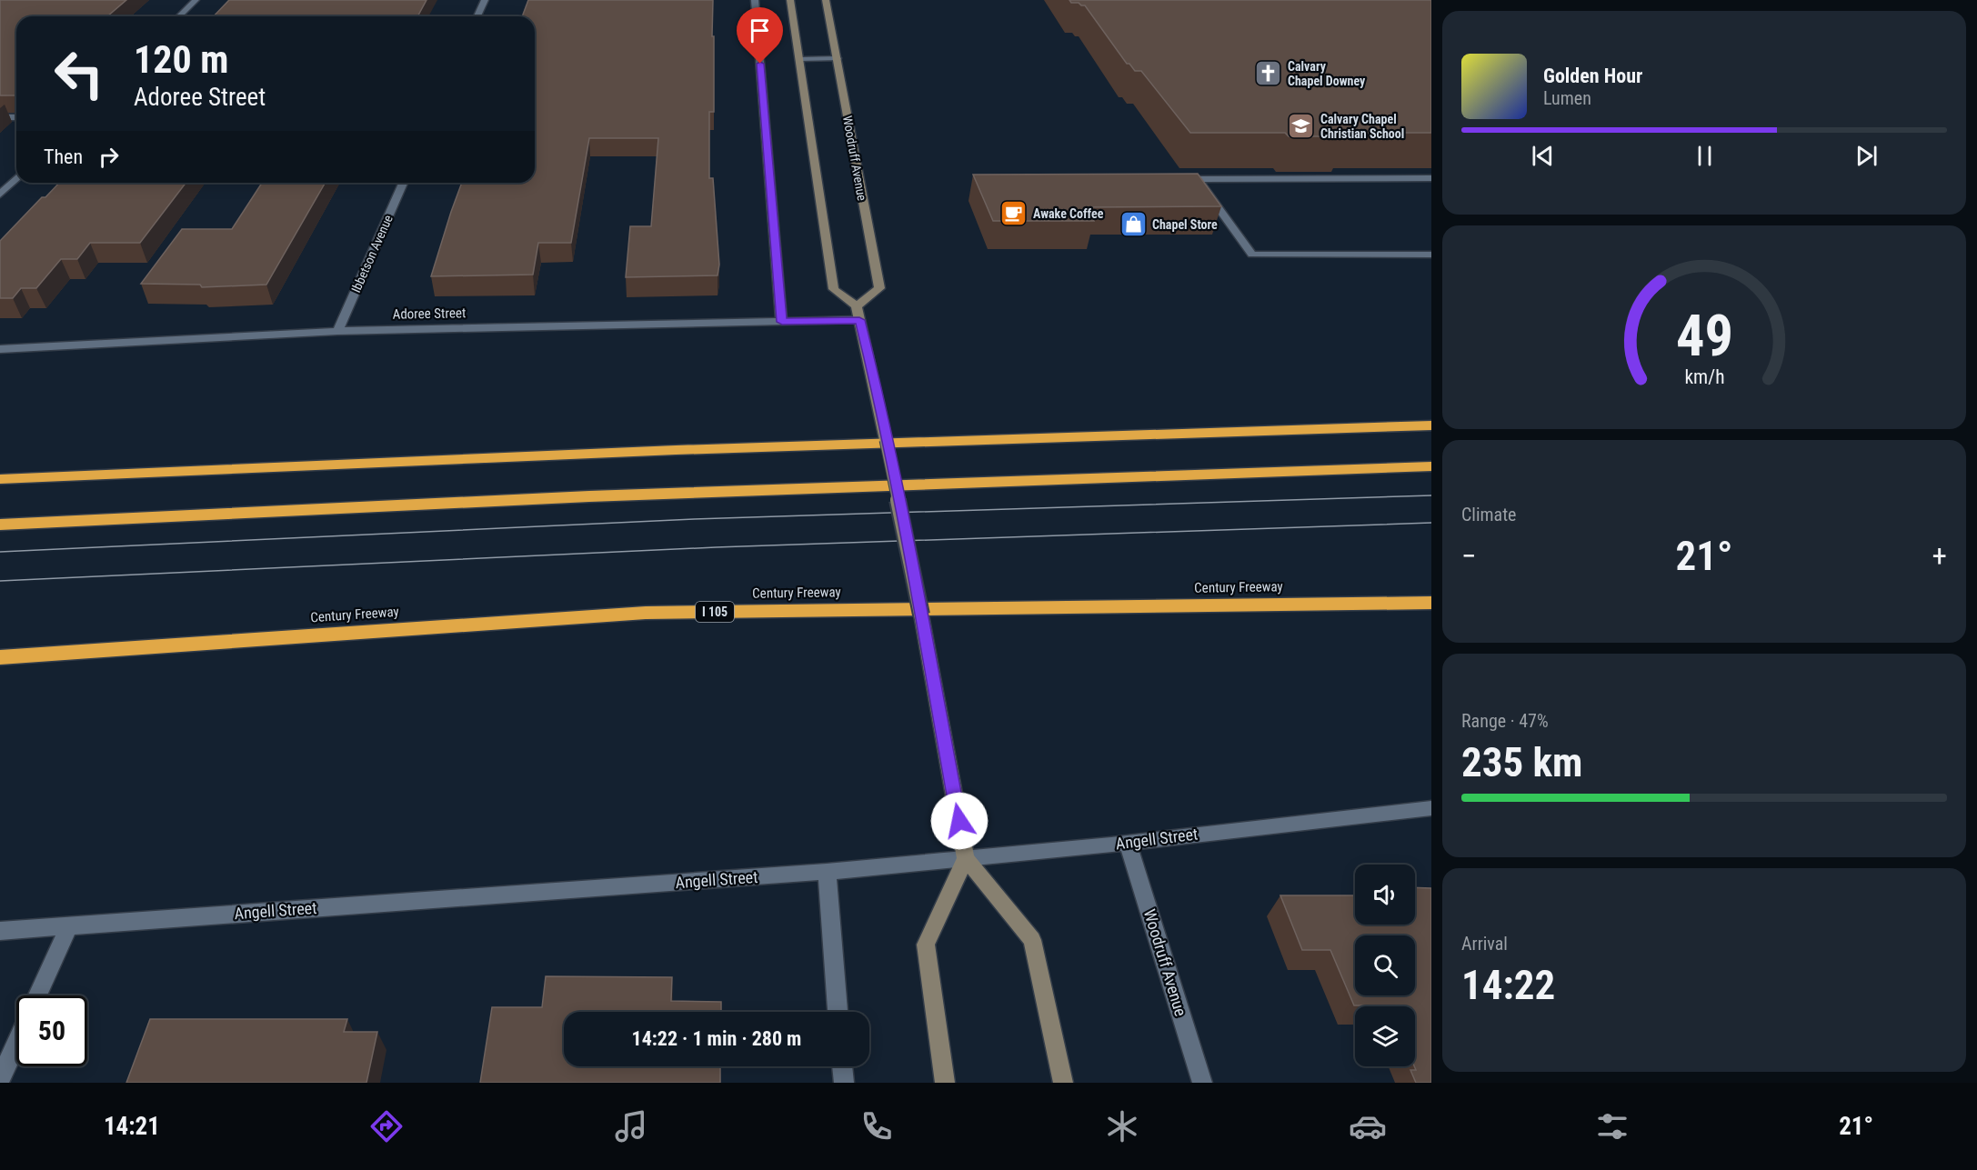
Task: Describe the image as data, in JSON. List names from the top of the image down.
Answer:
{
  "streets": {
    "highway": ["Century Freeway", "I 105"],
    "main road": ["Woodruff Avenue"],
    "street": ["Ibbetson Avenue", "Adoree Street", "Angell Street"]
  },
  "crossings": [
    ["Woodruff Avenue", "Angell Street"],
    ["Ibbetson Avenue", "Adoree Street"]
  ],
  "places": {
    "church": ["Calvary Chapel Downey"],
    "school or university": ["Calvary Chapel Christian School"],
    "cafe": ["Awake Coffee"],
    "shop": ["Chapel Store"]
  },
  "page": {
    "turn": ["120 m", "Adoree Street"],
    "song": ["Golden Hour", "Lumen"],
    "then": "Then",
    "tile": [
      "Climate",
      ["Range · 47%", "235 km"],
      ["Arrival", "14:22"]
    ],
    "heat": ["−", "21°", "+"],
    "limit": "50",
    "trip": "14:22 · 1 min · 280 m",
    "tabs": ["14:21", "21°"],
    "gauge": ["49", "km/h"]
  }
}
